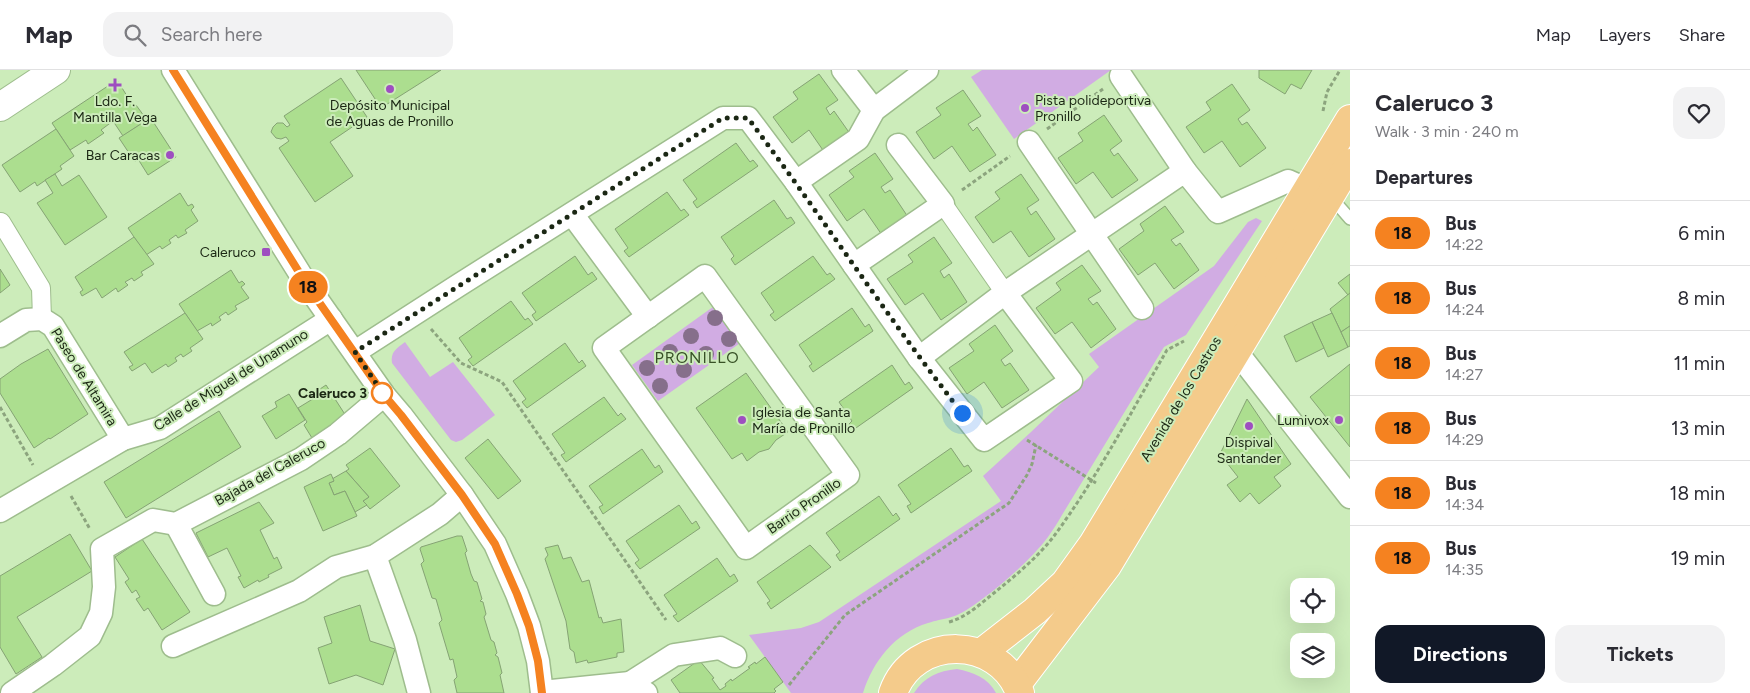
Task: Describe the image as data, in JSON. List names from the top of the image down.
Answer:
{
  "streets": {
    "main road": ["Avenida de los Castros"],
    "street": [
      "Paseo de Altamira",
      "Calle de Miguel de Unamuno",
      "Bajada del Caleruco",
      "Barrio Pronillo"
    ]
  },
  "crossings": [
    ["Paseo de Altamira", "Calle de Miguel de Unamuno"]
  ],
  "districts": ["PRONILLO"],
  "places": {
    "health": ["Ldo. F. Mantilla Vega"],
    "other": [
      "Depósito Municipal de Aguas de Pronillo",
      "Pista polideportiva Pronillo",
      "Bar Caracas",
      "Caleruco 3",
      "Iglesia de Santa María de Pronillo",
      "Lumivox",
      "Dispival Santander"
    ],
    "transit": ["Caleruco"]
  },
  "lines": ["bus line 18"],
  "page": {
    "header": "Map",
    "search": "Search here",
    "nav": ["Map", "Layers", "Share"],
    "on_map": "18",
    "heading": [
      ["Caleruco 3", "Walk · 3 min · 240 m"],
      "Departures"
    ],
    "list": [
      {
        "mark": "18",
        "name": "Bus",
        "note": "14:22",
        "value": "6 min"
      },
      {
        "mark": "18",
        "name": "Bus",
        "note": "14:24",
        "value": "8 min"
      },
      {
        "mark": "18",
        "name": "Bus",
        "note": "14:27",
        "value": "11 min"
      },
      {
        "mark": "18",
        "name": "Bus",
        "note": "14:29",
        "value": "13 min"
      },
      {
        "mark": "18",
        "name": "Bus",
        "note": "14:34",
        "value": "18 min"
      },
      {
        "mark": "18",
        "name": "Bus",
        "note": "14:35",
        "value": "19 min"
      }
    ],
    "buttons": ["Directions", "Tickets"]
  }
}
